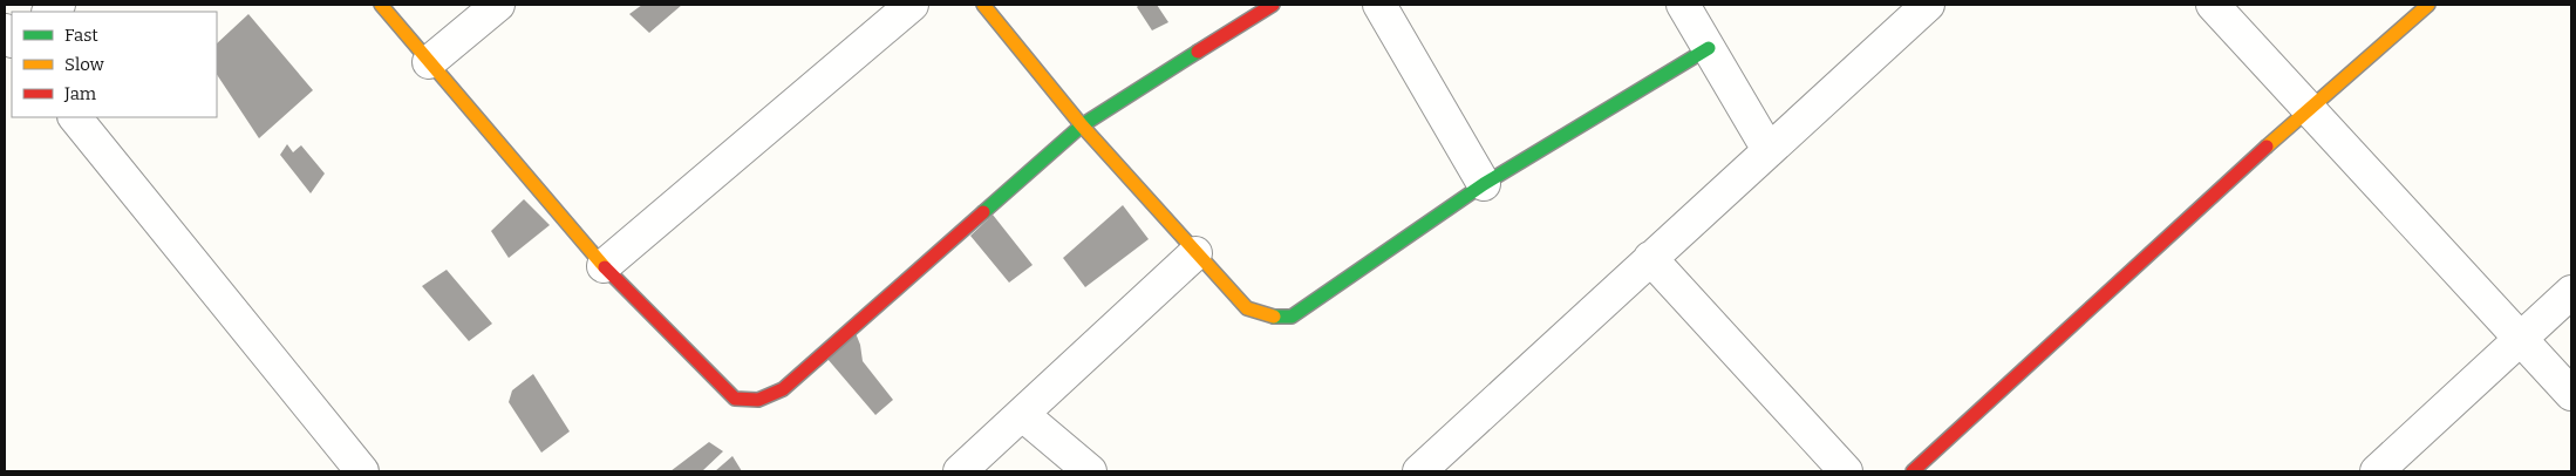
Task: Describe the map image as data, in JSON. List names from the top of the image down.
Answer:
{
  "legend": ["Fast", "Slow", "Jam"]
}
